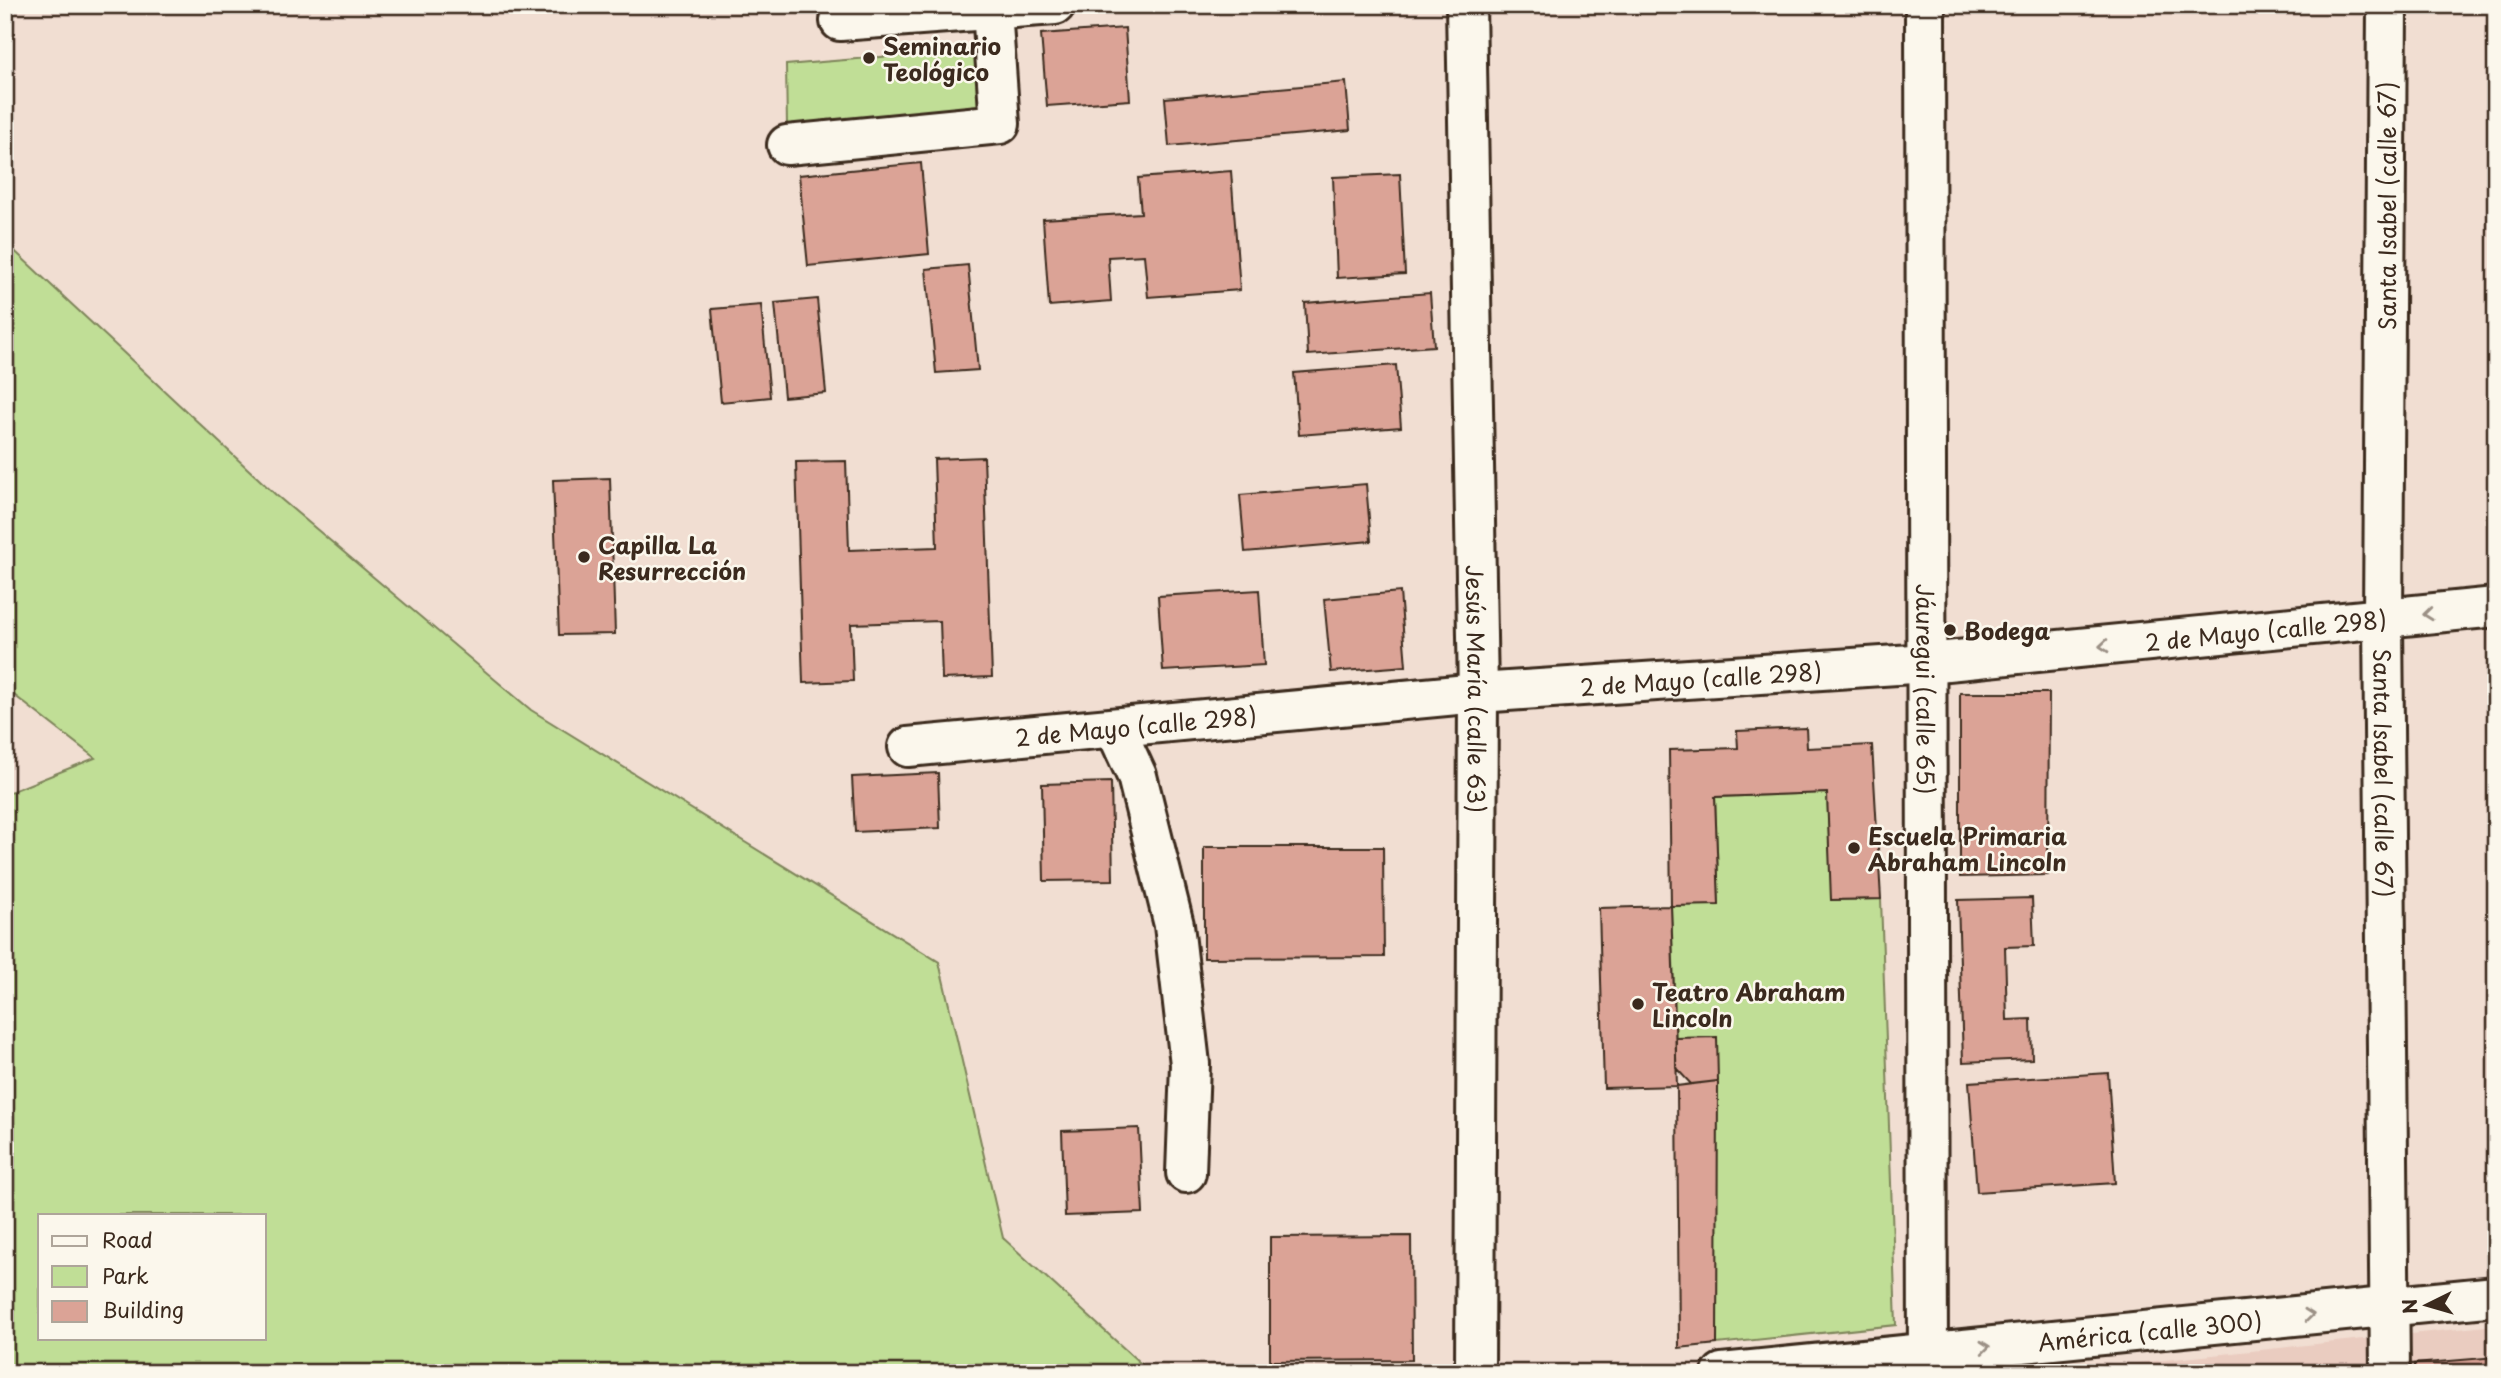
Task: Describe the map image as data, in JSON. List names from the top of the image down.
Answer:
{
  "streets": {
    "street": [
      "Santa Isabel (calle 67)",
      "2 de Mayo (calle 298)",
      "Jesús María (calle 63)",
      "Jáuregui (calle 65)",
      "América (calle 300)"
    ]
  },
  "crossings": [
    ["Santa Isabel (calle 67)", "2 de Mayo (calle 298)"],
    ["Santa Isabel (calle 67)", "América (calle 300)"],
    ["2 de Mayo (calle 298)", "Jesús María (calle 63)"],
    ["2 de Mayo (calle 298)", "Jáuregui (calle 65)"],
    ["Jáuregui (calle 65)", "América (calle 300)"]
  ],
  "one_way": ["2 de Mayo (calle 298)", "América (calle 300)"],
  "places": [
    "Seminario Teológico",
    "Capilla La Resurrección",
    "Bodega",
    "Escuela Primaria Abraham Lincoln",
    "Teatro Abraham Lincoln"
  ],
  "legend": ["Road", "Park", "Building"],
  "north": "left"
}
